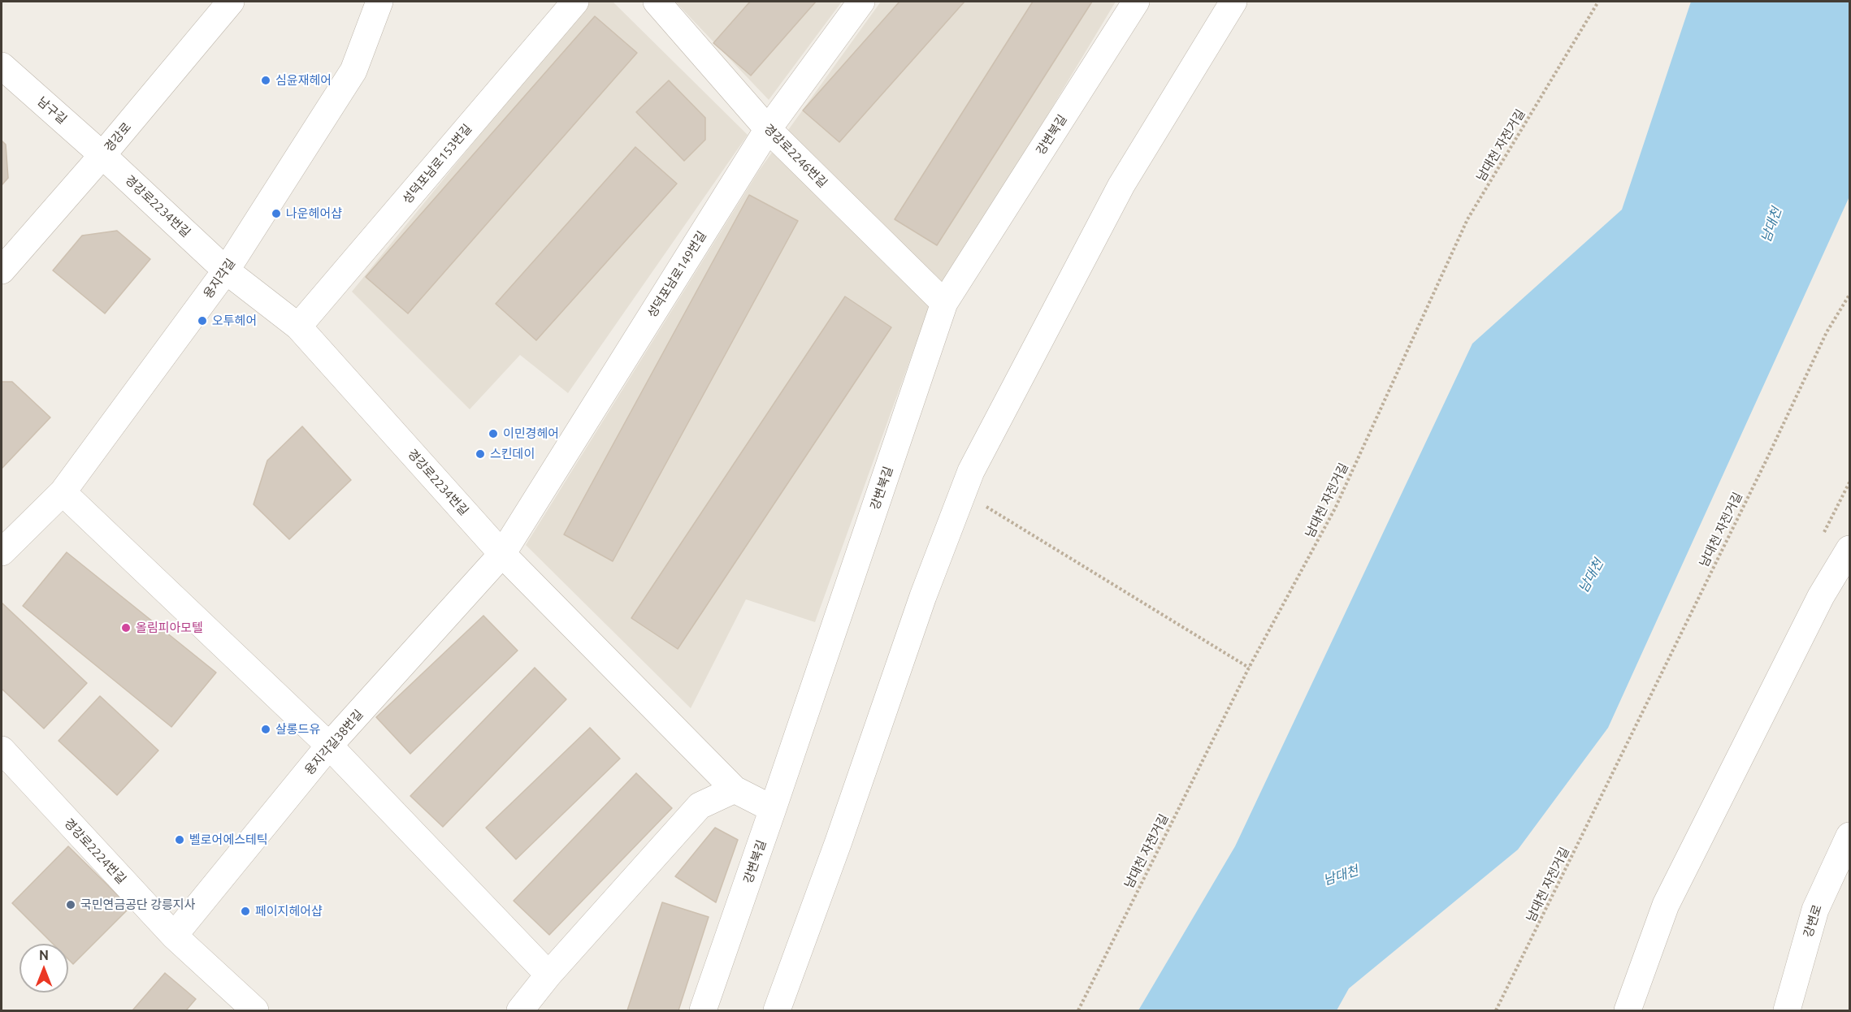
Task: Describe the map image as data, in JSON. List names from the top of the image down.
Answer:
{
  "streets": {
    "street": [
      "남구길",
      "강변북길",
      "경강로",
      "경강로2246번길",
      "성덕포남로153번길",
      "경강로2234번길",
      "성덕포남로149번길",
      "용지각길",
      "용지각길38번길",
      "경강로2224번길",
      "강변로"
    ],
    "path": ["남대천 자전거길"]
  },
  "crossings": [
    ["남구길", "경강로"],
    ["남구길", "경강로2234번길"],
    ["강변북길", "경강로2246번길"],
    ["강변북길", "경강로2234번길"],
    ["경강로", "경강로2234번길"],
    ["경강로2246번길", "성덕포남로149번길"],
    ["성덕포남로153번길", "경강로2234번길"],
    ["경강로2234번길", "성덕포남로149번길"],
    ["경강로2234번길", "용지각길"],
    ["경강로2234번길", "용지각길38번길"],
    ["성덕포남로149번길", "용지각길38번길"],
    ["용지각길38번길", "경강로2224번길"]
  ],
  "water": ["남대천"],
  "places": [
    "심윤재헤어",
    "나운헤어샵",
    "오투헤어",
    "이민경헤어",
    "스킨데이",
    "올림피아모텔",
    "살롱드유",
    "벨로어에스테틱",
    "국민연금공단 강릉지사",
    "페이지헤어샵"
  ],
  "north": "top"
}
